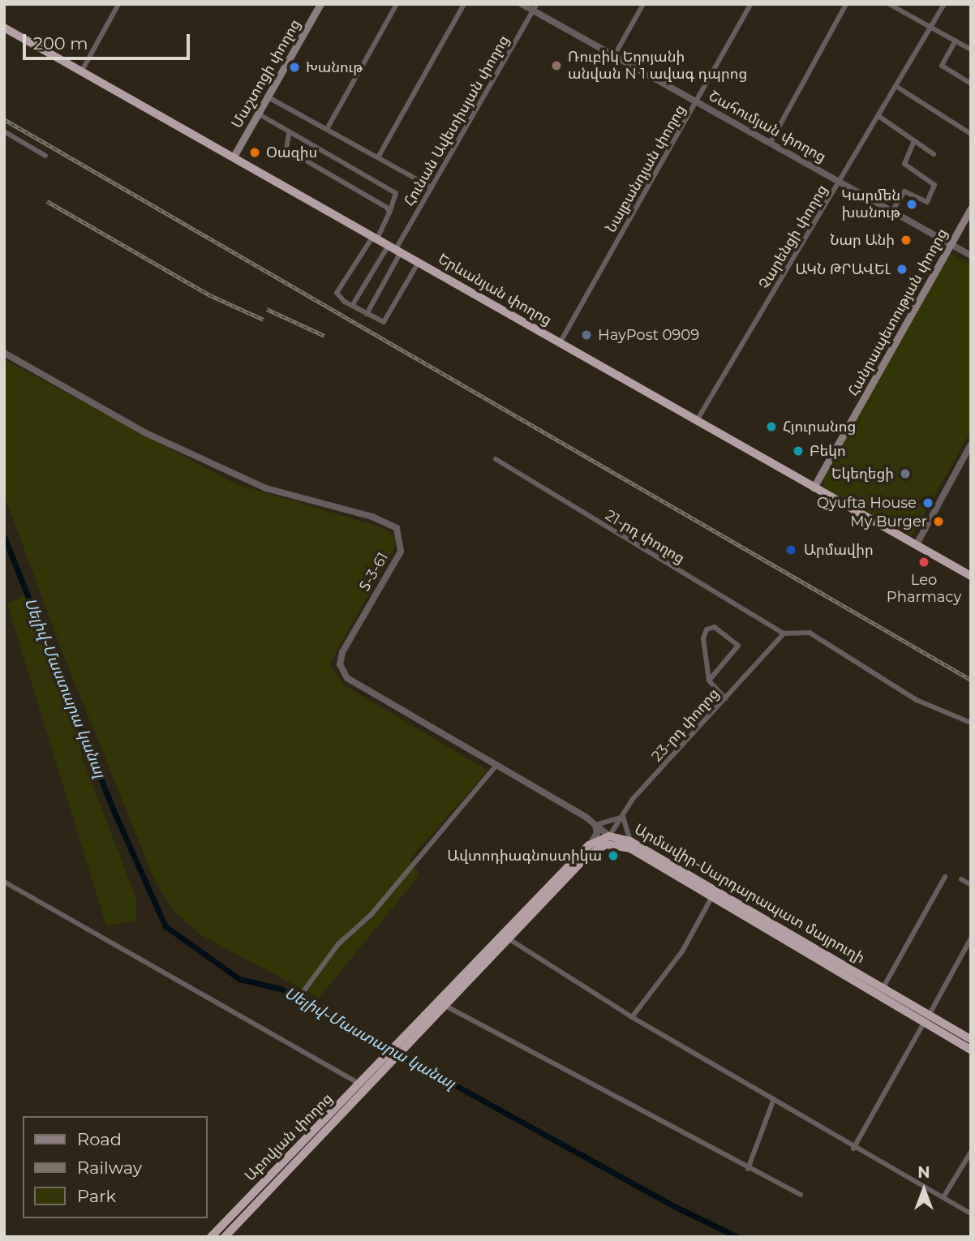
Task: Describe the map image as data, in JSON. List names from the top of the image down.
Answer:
{
  "streets": {
    "highway": ["Երևանյան փողոց", "Արմավիր-Սարդարապատ մայրուղի", "Աբովյան փողոց"],
    "main road": ["Մաշտոցի փողոց", "Հանրապետության փողոց"],
    "street": [
      "Հունան Ավետիսյան փողոց",
      "Շահումյան փողոց",
      "Նալբանդյան փողոց",
      "Չարենցի փողոց",
      "21-րդ փողոց",
      "Տ-3-61",
      "23-րդ փողոց"
    ]
  },
  "crossings": [
    ["Մաշտոցի փողոց", "Երևանյան փողոց"],
    ["Հունան Ավետիսյան փողոց", "Շահումյան փողոց"],
    ["Հունան Ավետիսյան փողոց", "Երևանյան փողոց"],
    ["Շահումյան փողոց", "Նալբանդյան փողոց"],
    ["Շահումյան փողոց", "Չարենցի փողոց"],
    ["Շահումյան փողոց", "Հանրապետության փողոց"],
    ["Նալբանդյան փողոց", "Երևանյան փողոց"],
    ["Չարենցի փողոց", "Երևանյան փողոց"],
    ["Երևանյան փողոց", "Հանրապետության փողոց"],
    ["21-րդ փողոց", "23-րդ փողոց"],
    ["Տ-3-61", "23-րդ փողոց"],
    ["Տ-3-61", "Արմավիր-Սարդարապատ մայրուղի"],
    ["23-րդ փողոց", "Արմավիր-Սարդարապատ մայրուղի"]
  ],
  "water": ["Սելիվ֊Մաստարա կանալ"],
  "places": [
    "Ռուբիկ Եղոյանի անվան N 1 ավագ դպրոց",
    "Խանութ",
    "Օազիս",
    "Կարմեն խանութ",
    "Նար Անի",
    "ԱԿՆ ԹՐԱՎԵԼ",
    "HayPost 0909",
    "Հյուրանոց",
    "Բեկո",
    "Եկեղեցի",
    "Qyufta House",
    "My Burger",
    "Արմավիր",
    "Leo Pharmacy",
    "Ավտոդիագնոստիկա"
  ],
  "legend": ["Road", "Railway", "Park"],
  "scale_bar": "200 m",
  "north": "top"
}
